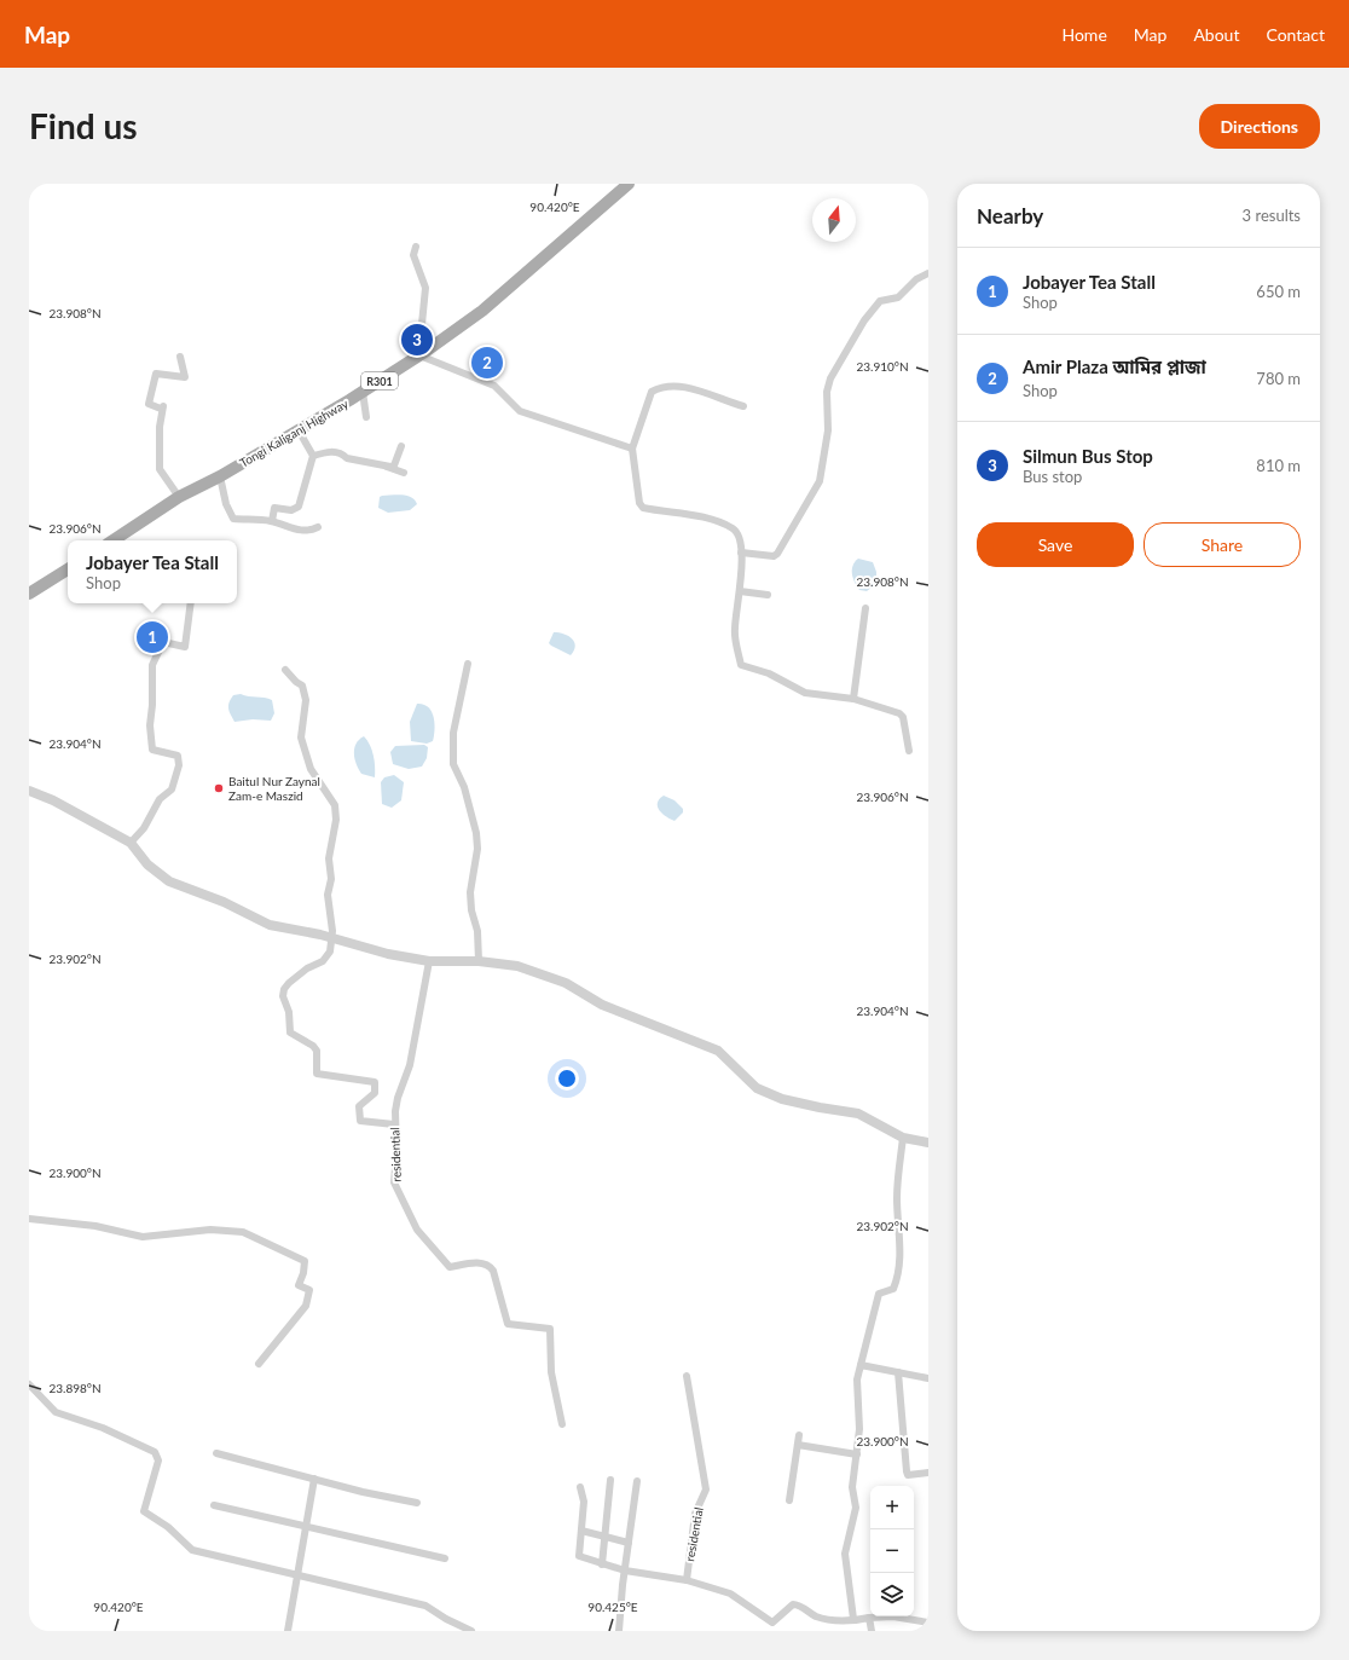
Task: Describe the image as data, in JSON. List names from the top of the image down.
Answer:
{
  "streets": {
    "main road": ["R301", "Tongi Kaliganj Highway"],
    "street": ["residential"]
  },
  "places": ["Baitul Nur Zaynal Zam-e Maszid"],
  "north": "top",
  "page": {
    "header": "Map",
    "nav": [
      "Home",
      "Map",
      "About",
      "Contact"
    ],
    "buttons": [
      "Directions",
      ["Save", "Share"]
    ],
    "title": "Find us",
    "heading": ["Nearby", "3 results"],
    "list": [
      {
        "mark": "1",
        "name": "Jobayer Tea Stall",
        "note": "Shop",
        "value": "650 m"
      },
      {
        "mark": "2",
        "name": "Amir Plaza আমির প্লাজা",
        "note": "Shop",
        "value": "780 m"
      },
      {
        "mark": "3",
        "name": "Silmun Bus Stop",
        "note": "Bus stop",
        "value": "810 m"
      }
    ],
    "pins": ["3", "2", "1"],
    "popup": ["Jobayer Tea Stall", "Shop"],
    "map_buttons": ["+", "−"]
  },
  "coordinates": [
    "90.420°E",
    "23.908°N",
    "23.910°N",
    "23.906°N",
    "23.904°N",
    "23.902°N",
    "23.900°N",
    "23.898°N",
    "90.425°E"
  ]
}
